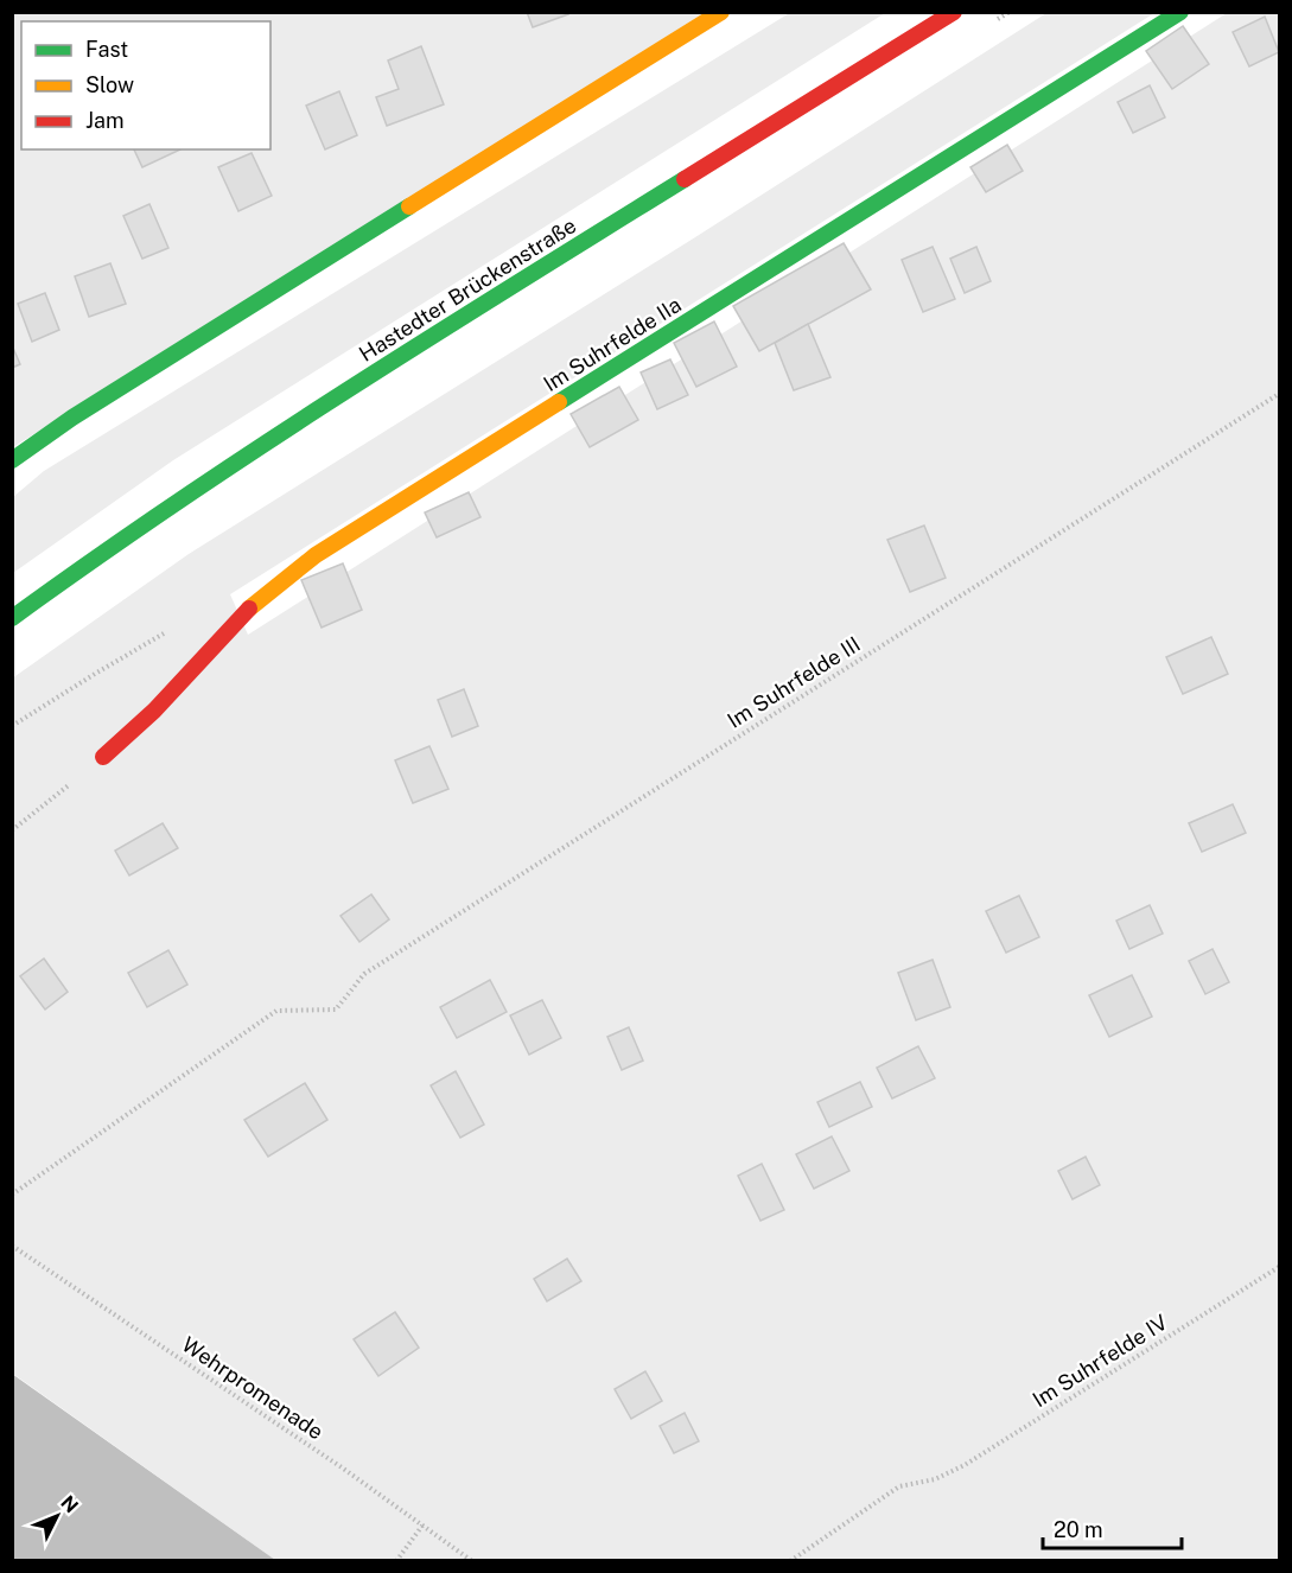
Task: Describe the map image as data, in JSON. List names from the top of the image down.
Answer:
{
  "streets": {
    "street": ["Hastedter Brückenstraße", "Im Suhrfelde IIa"],
    "path": ["Im Suhrfelde III", "Im Suhrfelde IV", "Wehrpromenade"]
  },
  "legend": ["Fast", "Slow", "Jam"],
  "scale_bar": "20 m",
  "north": "top right"
}
